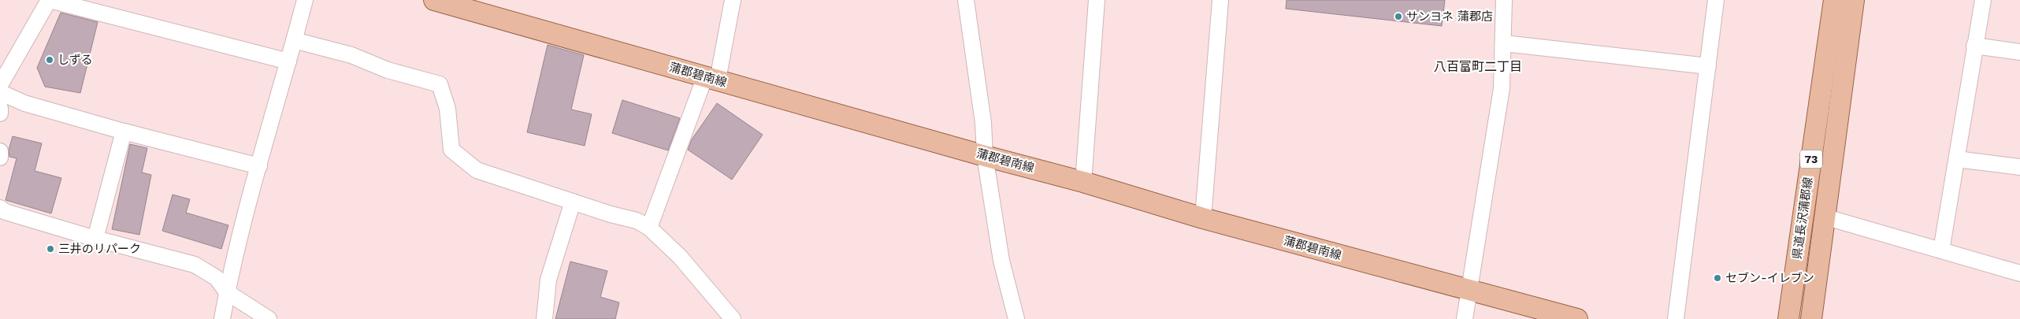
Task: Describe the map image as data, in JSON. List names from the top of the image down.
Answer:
{
  "streets": {
    "main road": ["蒲郡碧南線", "73", "県道長沢蒲郡線"]
  },
  "districts": ["八百富町二丁目"],
  "places": [
    "サンヨネ 蒲郡店",
    "しずる",
    "三井のリパーク",
    "セブン-イレブン"
  ]
}
